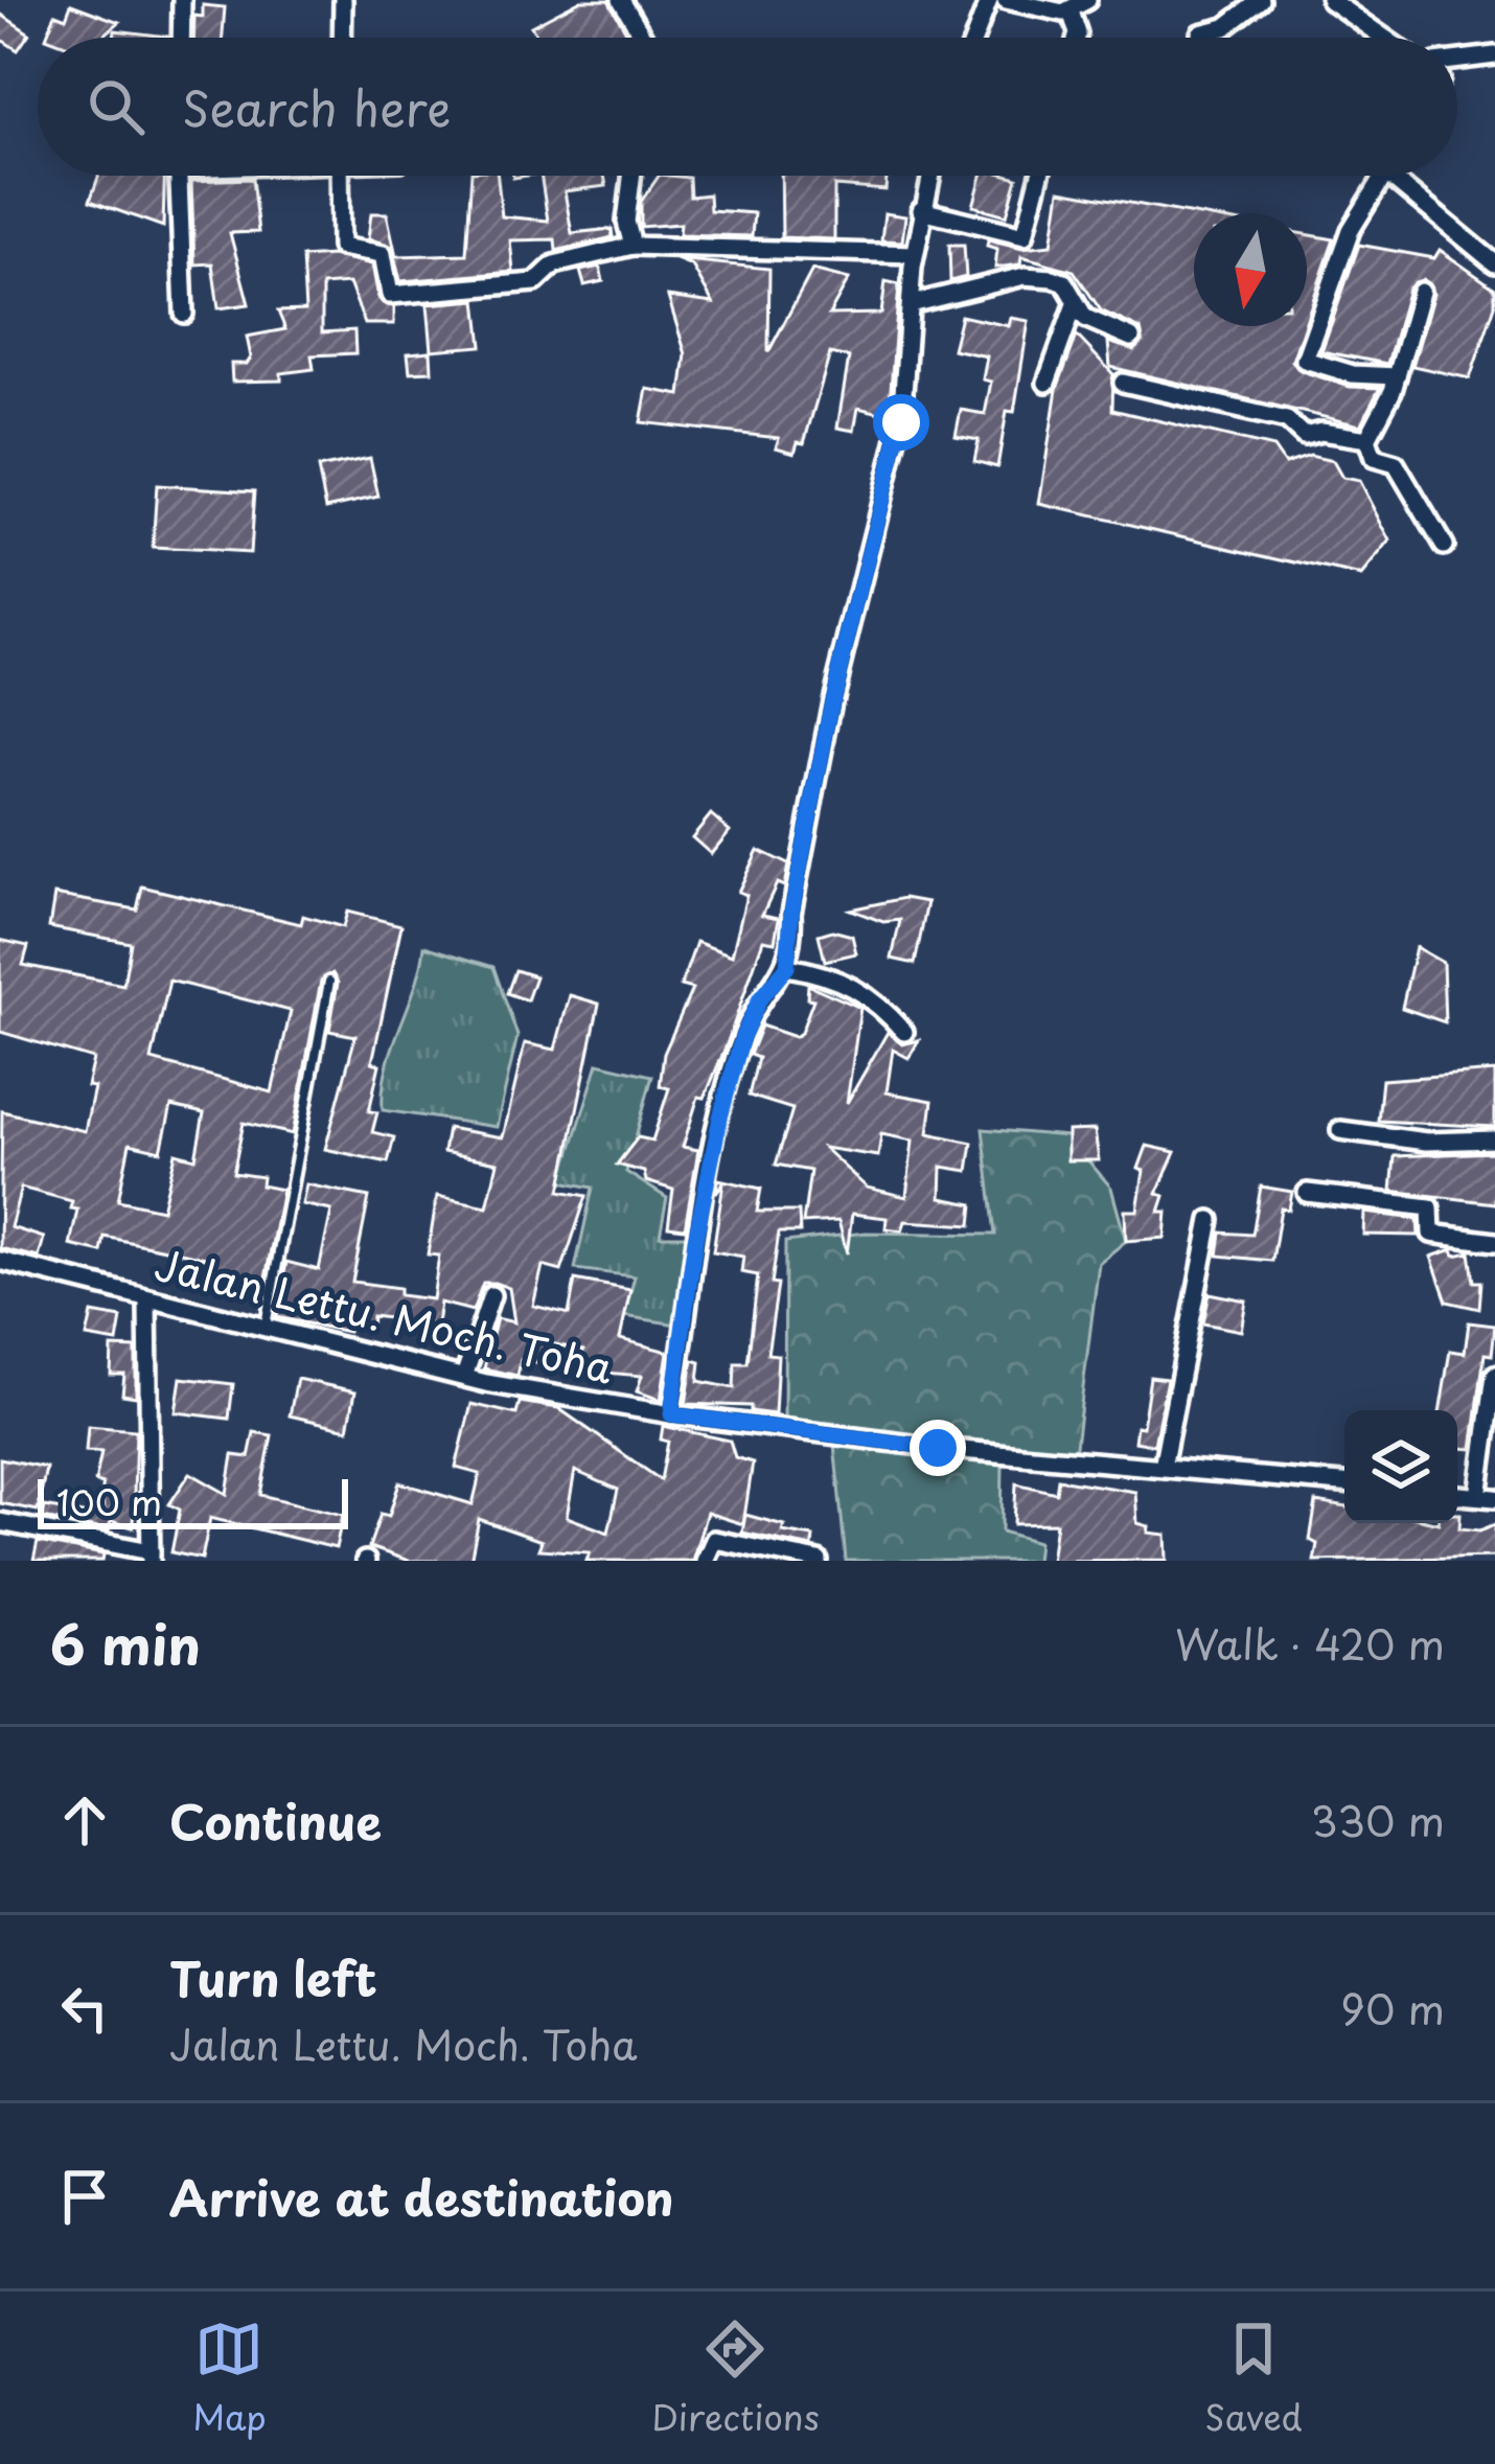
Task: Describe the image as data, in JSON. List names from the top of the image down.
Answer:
{
  "streets": {
    "street": ["Jalan Lettu. Moch. Toha"]
  },
  "scale_bar": "100 m",
  "north": "bottom",
  "page": {
    "search": "Search here",
    "scale": "100 m",
    "heading": ["6 min", "Walk · 420 m"],
    "list": [
      ["Continue", "330 m"],
      ["Turn left", "Jalan Lettu. Moch. Toha", "90 m"],
      "Arrive at destination"
    ],
    "nav": ["Map", "Directions", "Saved"]
  }
}
